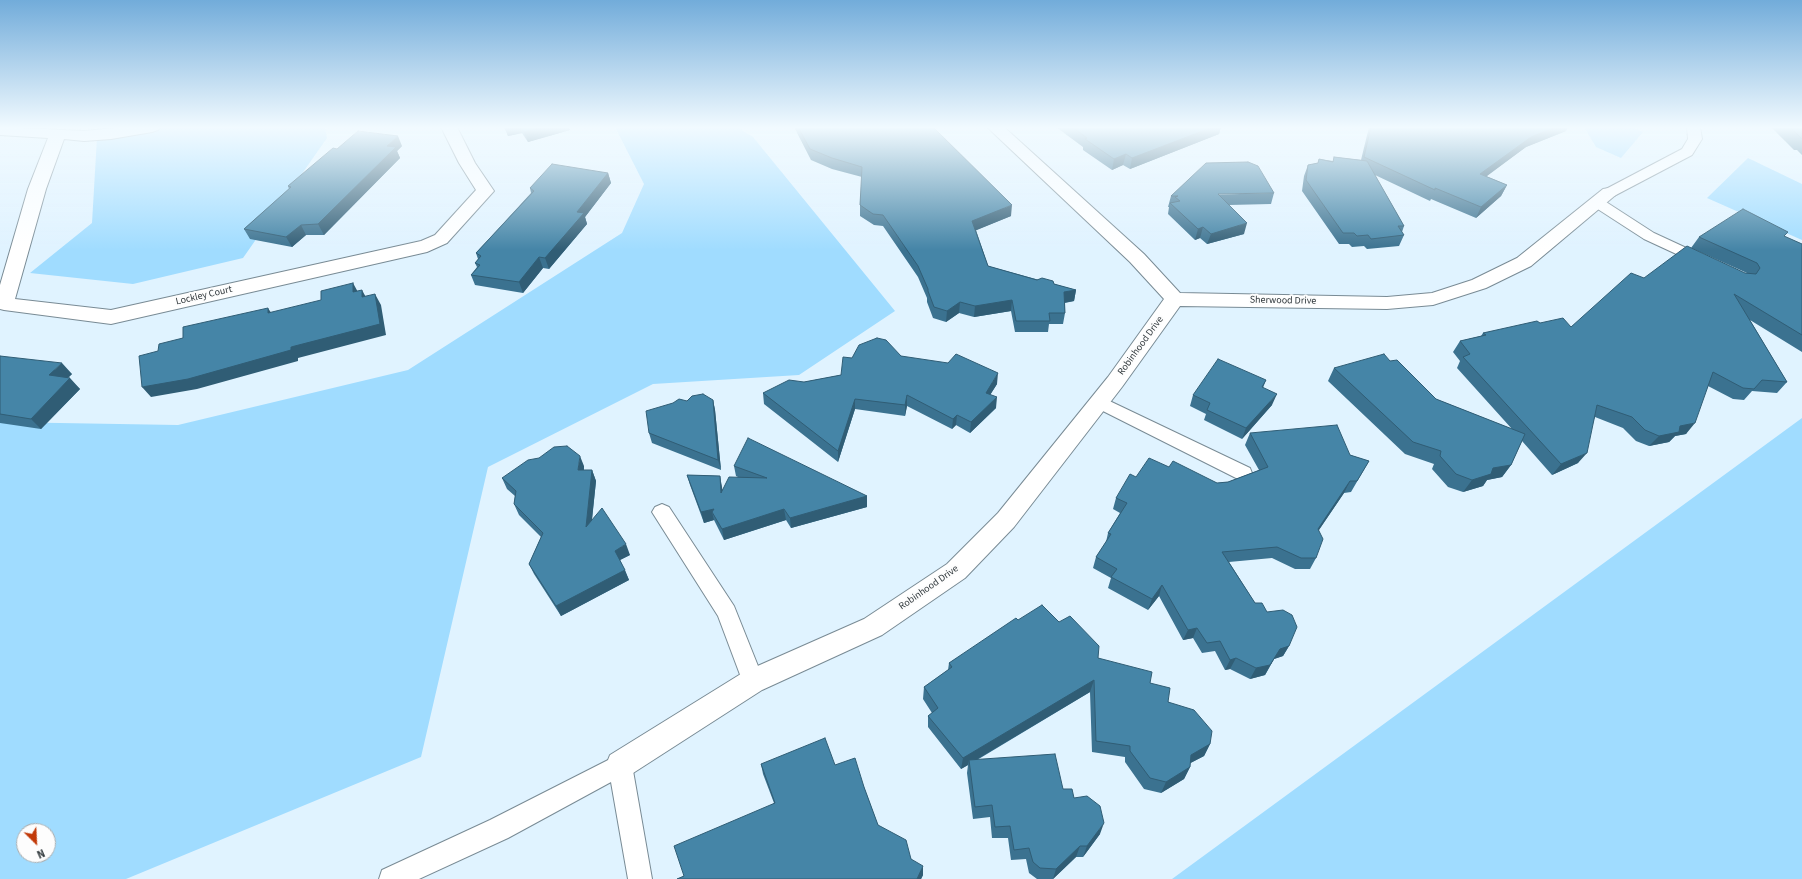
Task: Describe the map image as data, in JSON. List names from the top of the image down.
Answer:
{
  "streets": {
    "street": ["Lockley Court", "Sherwood Drive", "Robinhood Drive"]
  },
  "crossings": [
    ["Sherwood Drive", "Robinhood Drive"]
  ],
  "north": "bottom right"
}
